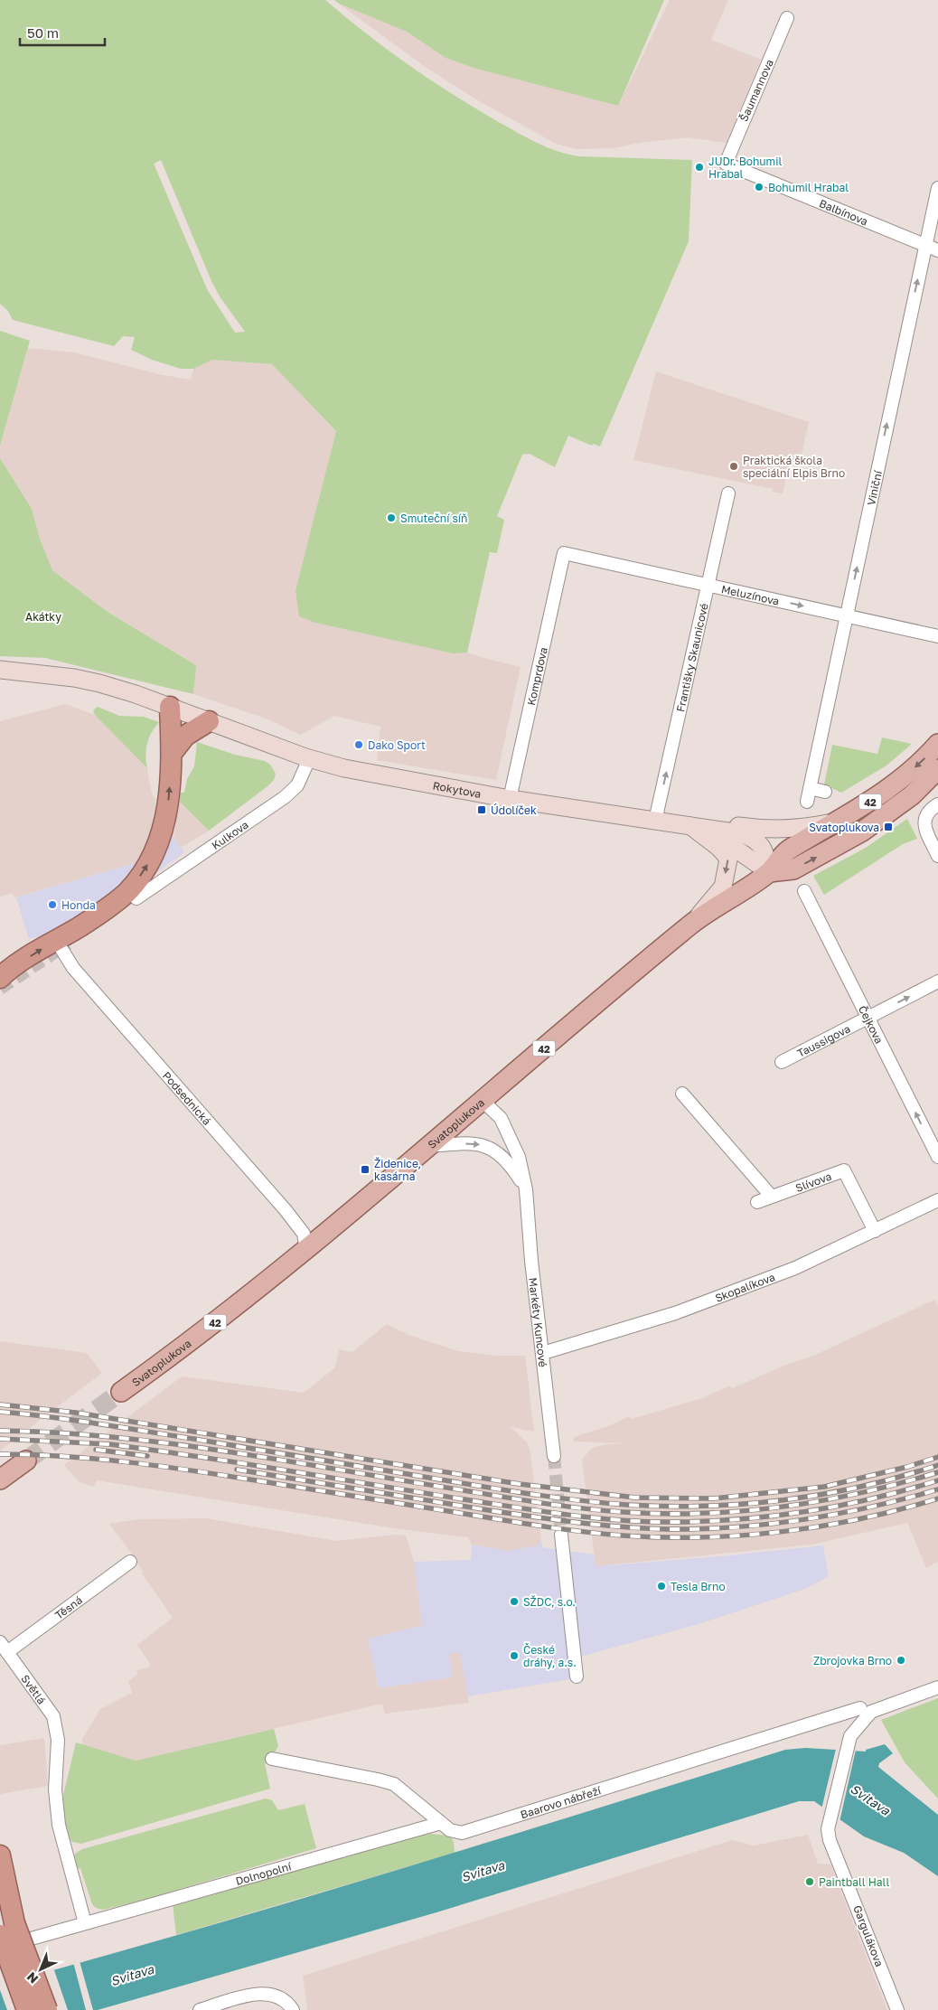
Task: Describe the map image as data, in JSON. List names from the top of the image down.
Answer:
{
  "streets": {
    "main road": ["Rokytova", "42", "Svatoplukova"],
    "street": [
      "Šaumannova",
      "Balbínova",
      "Viniční",
      "Meluzínova",
      "Františky Skaunicové",
      "Komprdova",
      "Kulkova",
      "Čejkova",
      "Taussigova",
      "Podsednická",
      "Slívova",
      "Skopalíkova",
      "Markéty Kuncové",
      "Těsná",
      "Světlá",
      "Baarovo nábřeží",
      "Dolnopolní",
      "Gargulákova"
    ]
  },
  "crossings": [
    ["Šaumannova", "Balbínova"],
    ["Balbínova", "Viniční"],
    ["Viniční", "Meluzínova"],
    ["Meluzínova", "Františky Skaunicové"],
    ["Meluzínova", "Komprdova"],
    ["Františky Skaunicové", "Rokytova"],
    ["Komprdova", "Rokytova"],
    ["Rokytova", "Kulkova"],
    ["Čejkova", "Taussigova"],
    ["Podsednická", "Svatoplukova"],
    ["Svatoplukova", "Markéty Kuncové"],
    ["Slívova", "Skopalíkova"],
    ["Skopalíkova", "Markéty Kuncové"],
    ["Těsná", "Světlá"],
    ["Světlá", "Dolnopolní"],
    ["Baarovo nábřeží", "Dolnopolní"],
    ["Baarovo nábřeží", "Gargulákova"]
  ],
  "one_way": [
    "Viniční",
    "Meluzínova",
    "Františky Skaunicové",
    "Čejkova",
    "Taussigova"
  ],
  "water": ["Svitava"],
  "parks": ["Akátky"],
  "places": {
    "other": [
      "JUDr. Bohumil Hrabal",
      "Bohumil Hrabal",
      "Praktická škola speciální Elpis Brno",
      "Smuteční síň",
      "Dako Sport",
      "Honda",
      "Tesla Brno",
      "SŽDC, s.o.",
      "České dráhy, a.s.",
      "Zbrojovka Brno",
      "Paintball Hall"
    ],
    "transit": ["Údolíček", "Svatoplukova", "Židenice, kasárna"]
  },
  "scale_bar": "50 m",
  "north": "bottom left"
}
